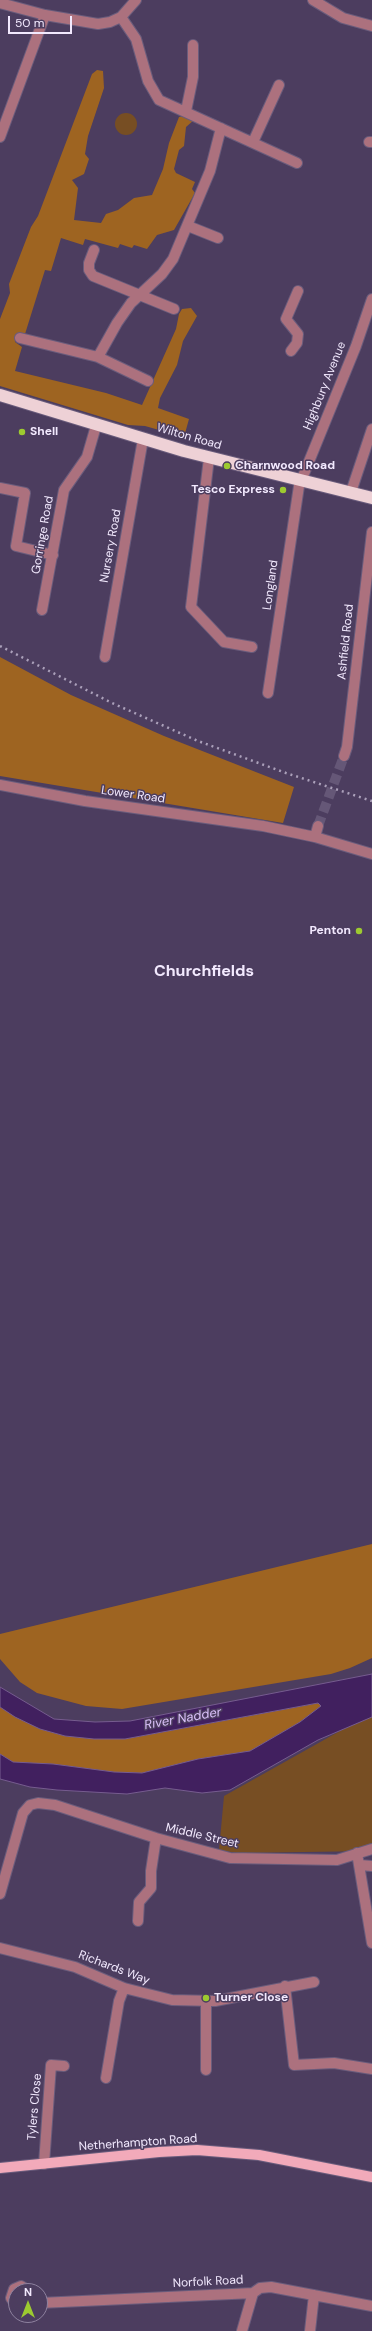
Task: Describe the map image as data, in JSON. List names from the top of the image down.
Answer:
{
  "streets": {
    "highway": ["Wilton Road"],
    "main road": ["Netherhampton Road"],
    "street": [
      "Highbury Avenue",
      "Gorringe Road",
      "Nursery Road",
      "Longland",
      "Ashfield Road",
      "Lower Road",
      "Middle Street",
      "Richards Way",
      "Tylers Close",
      "Norfolk Road"
    ]
  },
  "crossings": [
    ["Highbury Avenue", "Wilton Road"],
    ["Highbury Avenue", "Longland"],
    ["Wilton Road", "Gorringe Road"],
    ["Wilton Road", "Nursery Road"],
    ["Wilton Road", "Longland"],
    ["Tylers Close", "Netherhampton Road"]
  ],
  "districts": ["Churchfields"],
  "water": ["River Nadder"],
  "places": [
    "Shell",
    "Charnwood Road",
    "Tesco Express",
    "Penton",
    "Turner Close"
  ],
  "scale_bar": "50 m",
  "north": "top"
}
